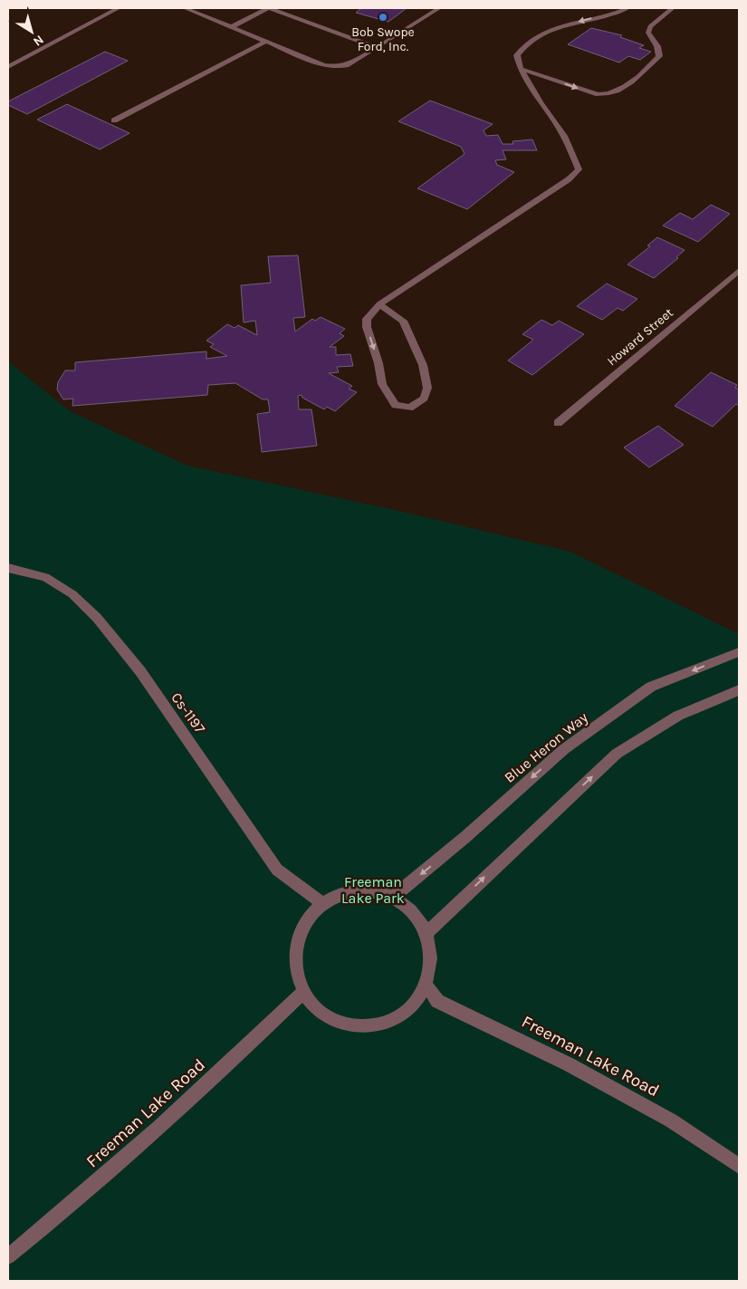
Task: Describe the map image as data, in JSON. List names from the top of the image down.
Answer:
{
  "streets": {
    "street": [
      "Howard Street",
      "Cs-1197",
      "Blue Heron Way",
      "Freeman Lake Road"
    ]
  },
  "crossings": [
    ["Cs-1197", "Blue Heron Way"],
    ["Cs-1197", "Freeman Lake Road"],
    ["Blue Heron Way", "Freeman Lake Road"]
  ],
  "parks": ["Freeman Lake Park"],
  "places": ["Bob Swope Ford, Inc."],
  "north": "bottom right"
}
